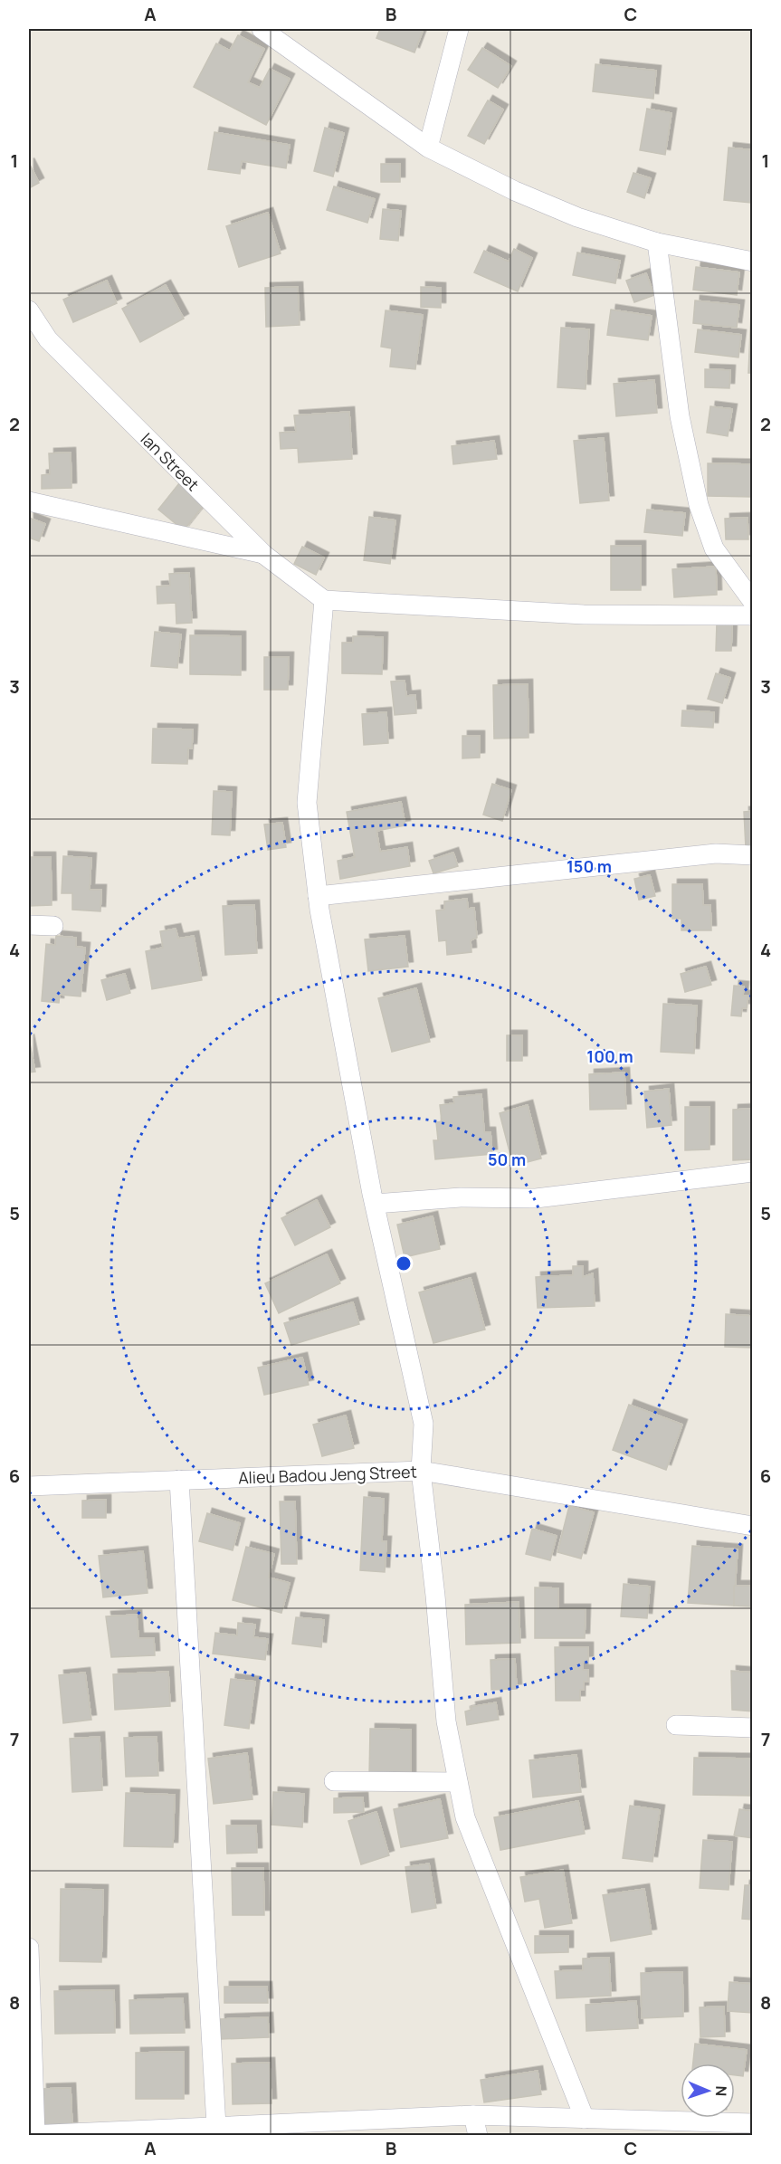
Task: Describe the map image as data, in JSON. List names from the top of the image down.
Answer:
{
  "streets": {
    "street": ["Ian Street", "Alieu Badou Jeng Street"]
  },
  "north": "right",
  "grid": {
    "columns": ["A", "B", "C"],
    "rows": [
      "1",
      "2",
      "3",
      "4",
      "5",
      "6",
      "7",
      "8"
    ]
  },
  "rings": ["150 m", "100 m", "50 m"]
}
